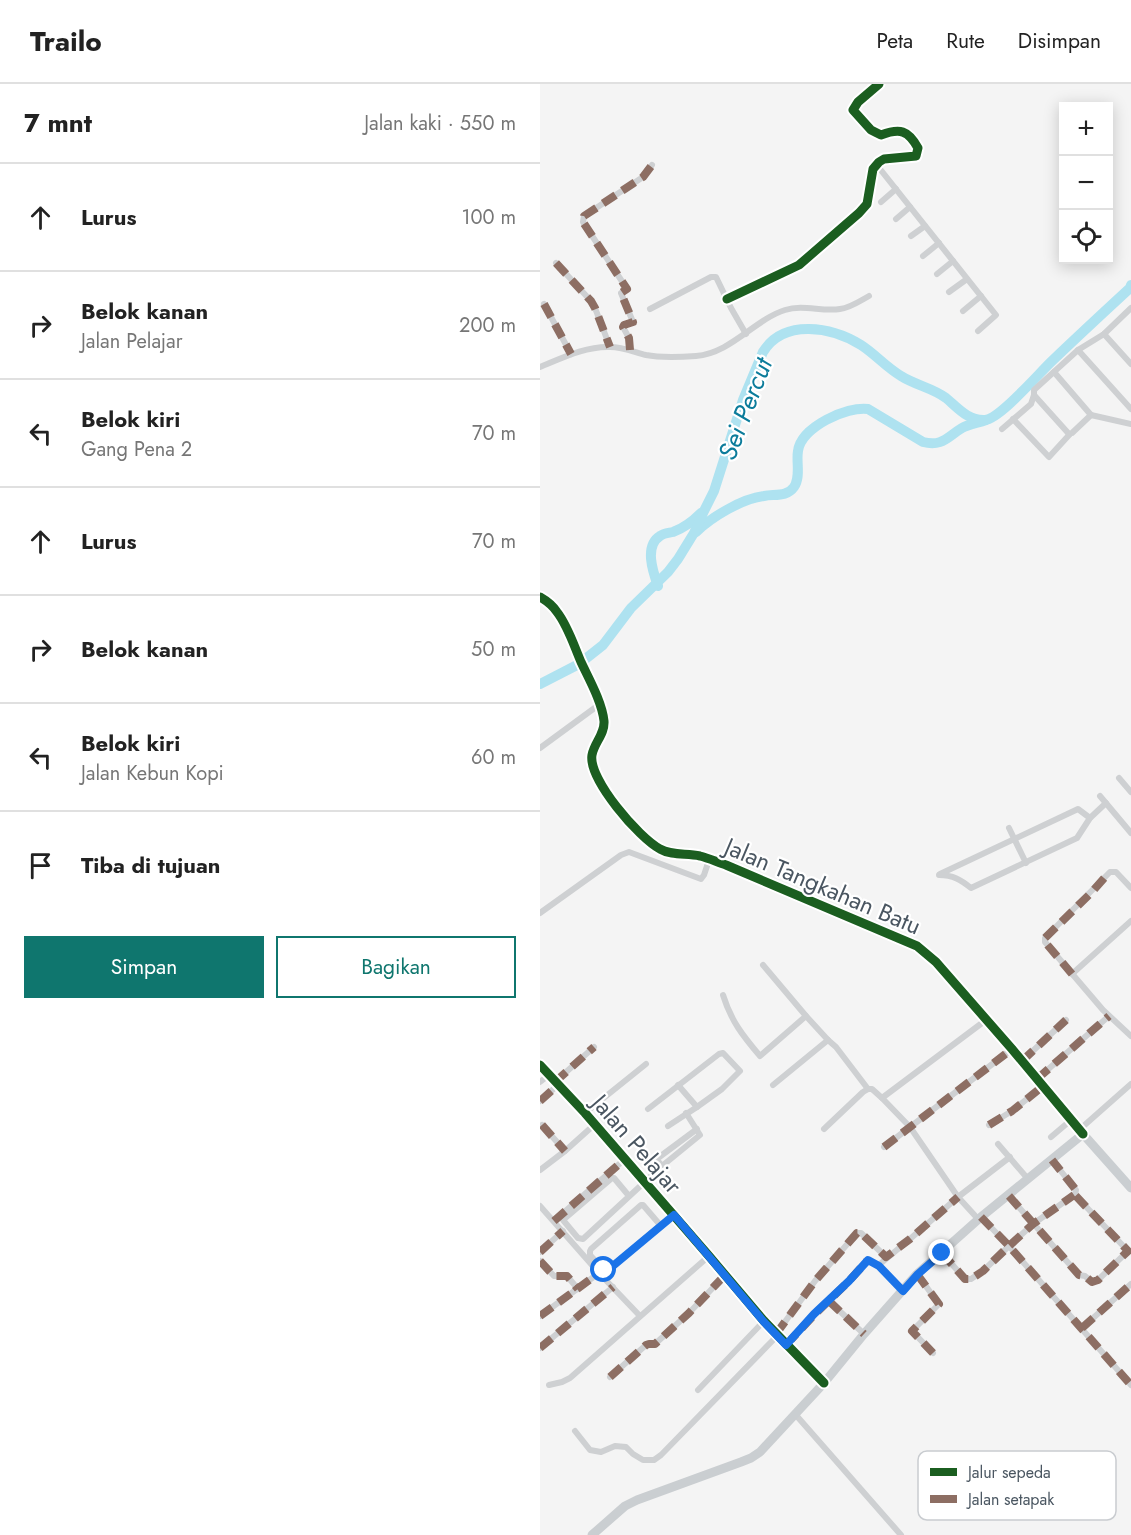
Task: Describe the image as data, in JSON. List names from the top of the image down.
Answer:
{
  "streets": {
    "street": ["Jalan Tangkahan Batu", "Jalan Pelajar"]
  },
  "water": ["Sei Percut"],
  "legend": ["Jalur sepeda", "Jalan setapak"],
  "page": {
    "header": "Trailo",
    "nav": ["Peta", "Rute", "Disimpan"],
    "heading": ["7 mnt", "Jalan kaki · 550 m"],
    "map_buttons": ["+", "−"],
    "list": [
      ["Lurus", "100 m"],
      ["Belok kanan", "Jalan Pelajar", "200 m"],
      ["Belok kiri", "Gang Pena 2", "70 m"],
      ["Lurus", "70 m"],
      ["Belok kanan", "50 m"],
      ["Belok kiri", "Jalan Kebun Kopi", "60 m"],
      "Tiba di tujuan"
    ],
    "buttons": ["Simpan", "Bagikan"]
  }
}
